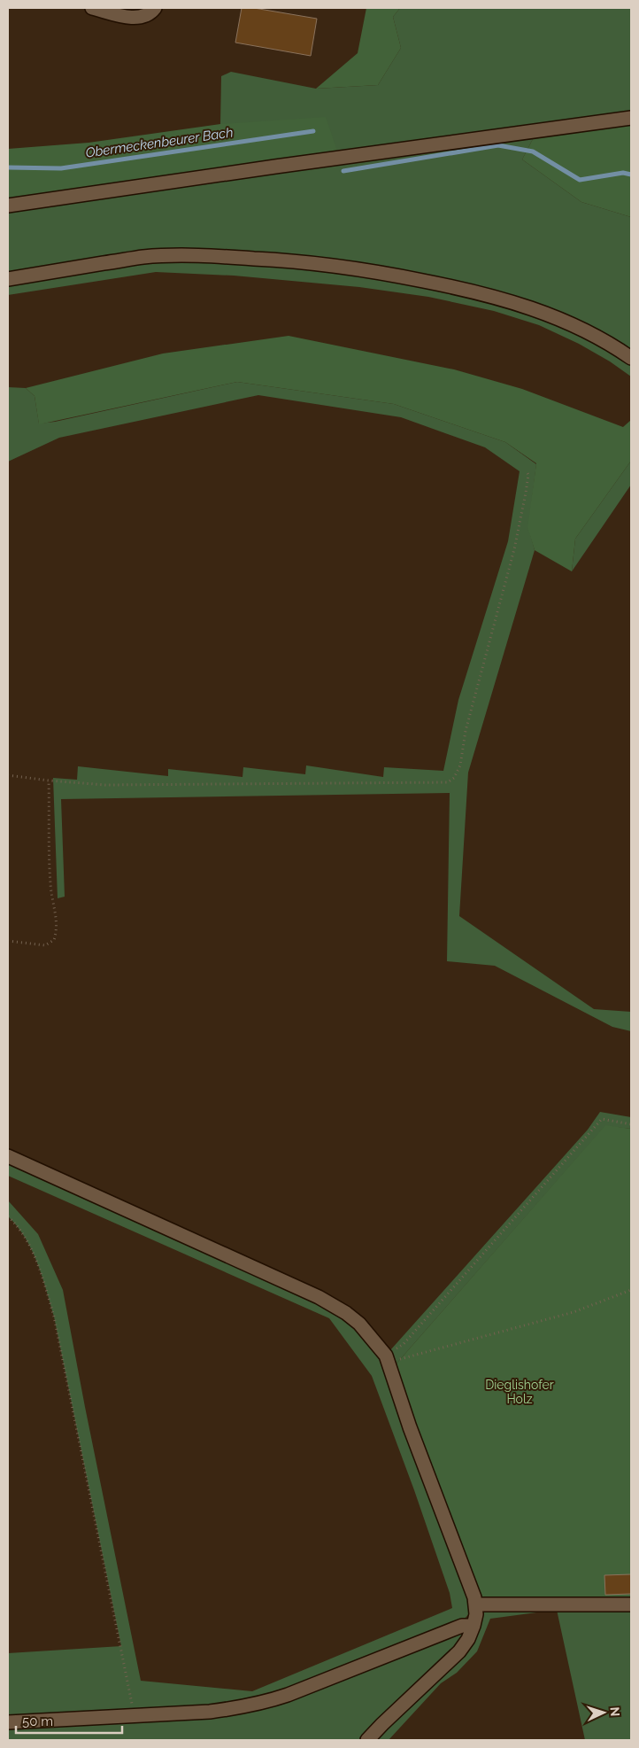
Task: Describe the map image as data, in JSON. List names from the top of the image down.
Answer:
{
  "water": ["Obermeckenbeurer Bach"],
  "parks": ["Dieglishofer Holz"],
  "scale_bar": "50 m",
  "north": "right"
}
